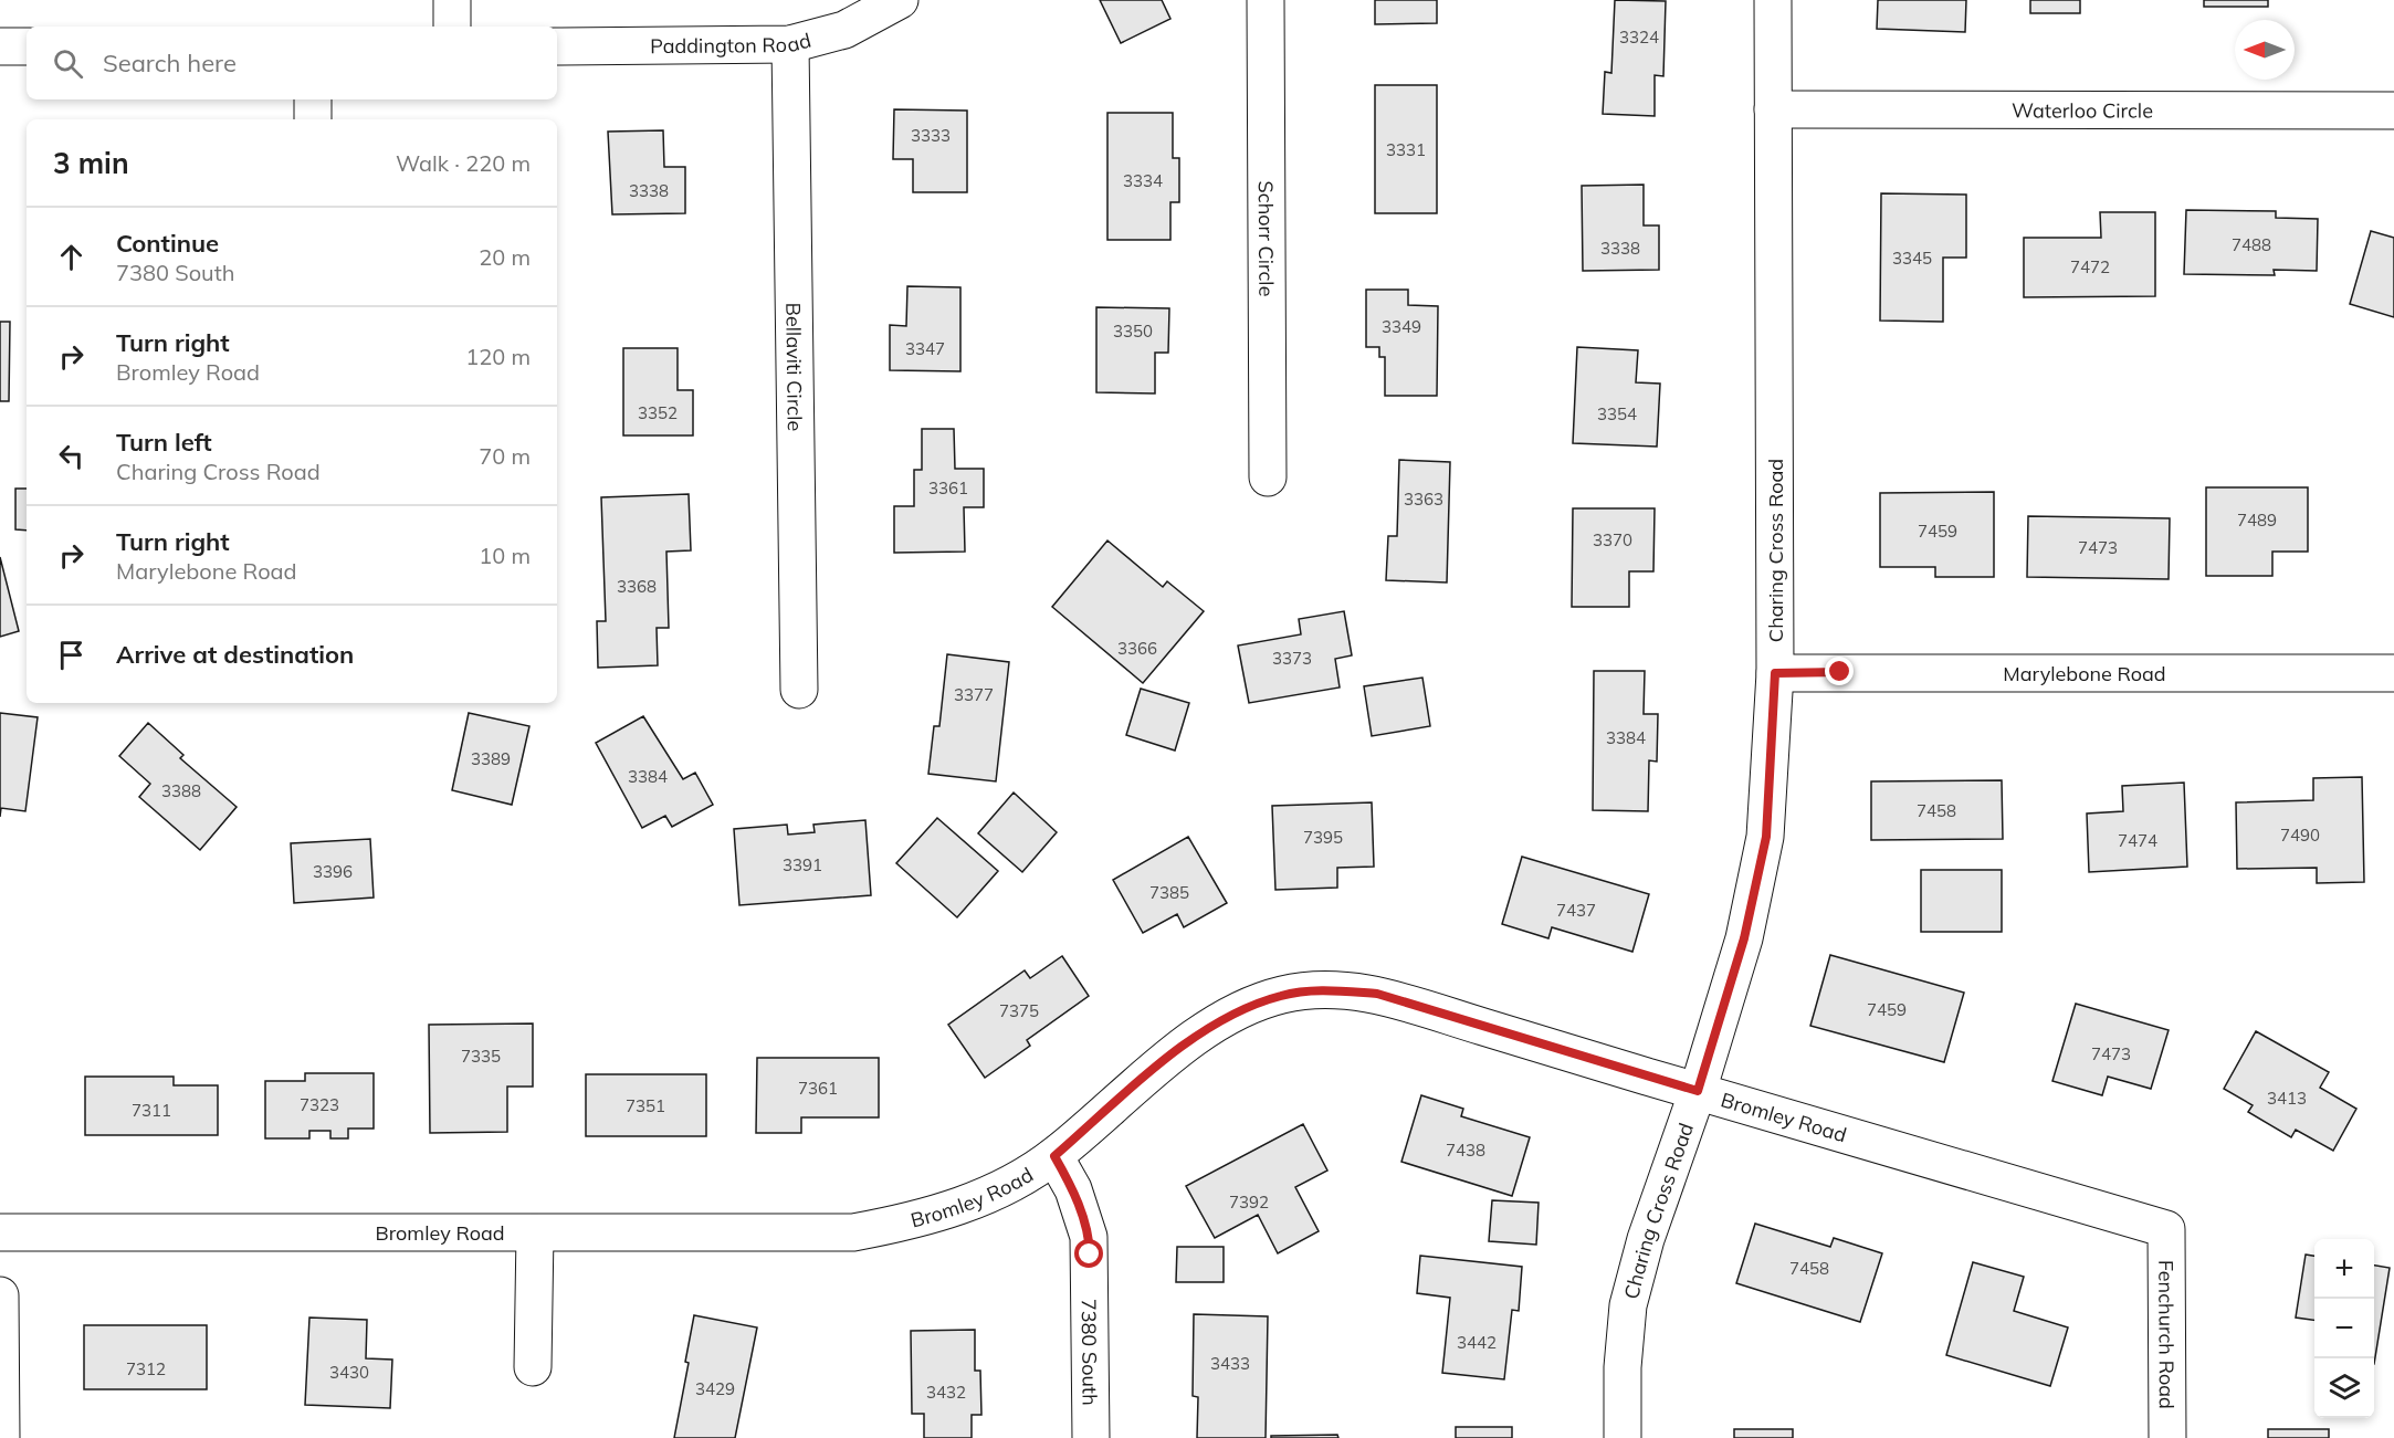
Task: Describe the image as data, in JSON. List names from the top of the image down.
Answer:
{
  "streets": {
    "street": [
      "Paddington Road",
      "Waterloo Circle",
      "Schorr Circle",
      "Bellaviti Circle",
      "Charing Cross Road",
      "Marylebone Road",
      "Bromley Road",
      "Fenchurch Road",
      "7380 South"
    ]
  },
  "crossings": [
    ["Paddington Road", "Bellaviti Circle"],
    ["Waterloo Circle", "Charing Cross Road"],
    ["Charing Cross Road", "Marylebone Road"],
    ["Charing Cross Road", "Bromley Road"],
    ["Bromley Road", "Fenchurch Road"],
    ["Bromley Road", "7380 South"]
  ],
  "house_numbers": [
    "3324",
    "3333",
    "3331",
    "3334",
    "3338",
    "7488",
    "3338",
    "3345",
    "7472",
    "3349",
    "3350",
    "3347",
    "3352",
    "3354",
    "3361",
    "3363",
    "7489",
    "7459",
    "3370",
    "7473",
    "3368",
    "3366",
    "3373",
    "3377",
    "3384",
    "3389",
    "3384",
    "3388",
    "7458",
    "7490",
    "7395",
    "7474",
    "3391",
    "3396",
    "7385",
    "7437",
    "7459",
    "7375",
    "7473",
    "7335",
    "7361",
    "3413",
    "7323",
    "7351",
    "7311",
    "7438",
    "7392",
    "7458",
    "3442",
    "3433",
    "7312",
    "3430",
    "3429",
    "3432"
  ],
  "north": "left",
  "page": {
    "search": "Search here",
    "heading": ["3 min", "Walk · 220 m"],
    "list": [
      ["Continue", "7380 South", "20 m"],
      ["Turn right", "Bromley Road", "120 m"],
      ["Turn left", "Charing Cross Road", "70 m"],
      ["Turn right", "Marylebone Road", "10 m"],
      "Arrive at destination"
    ],
    "map_buttons": ["+", "−"]
  }
}
